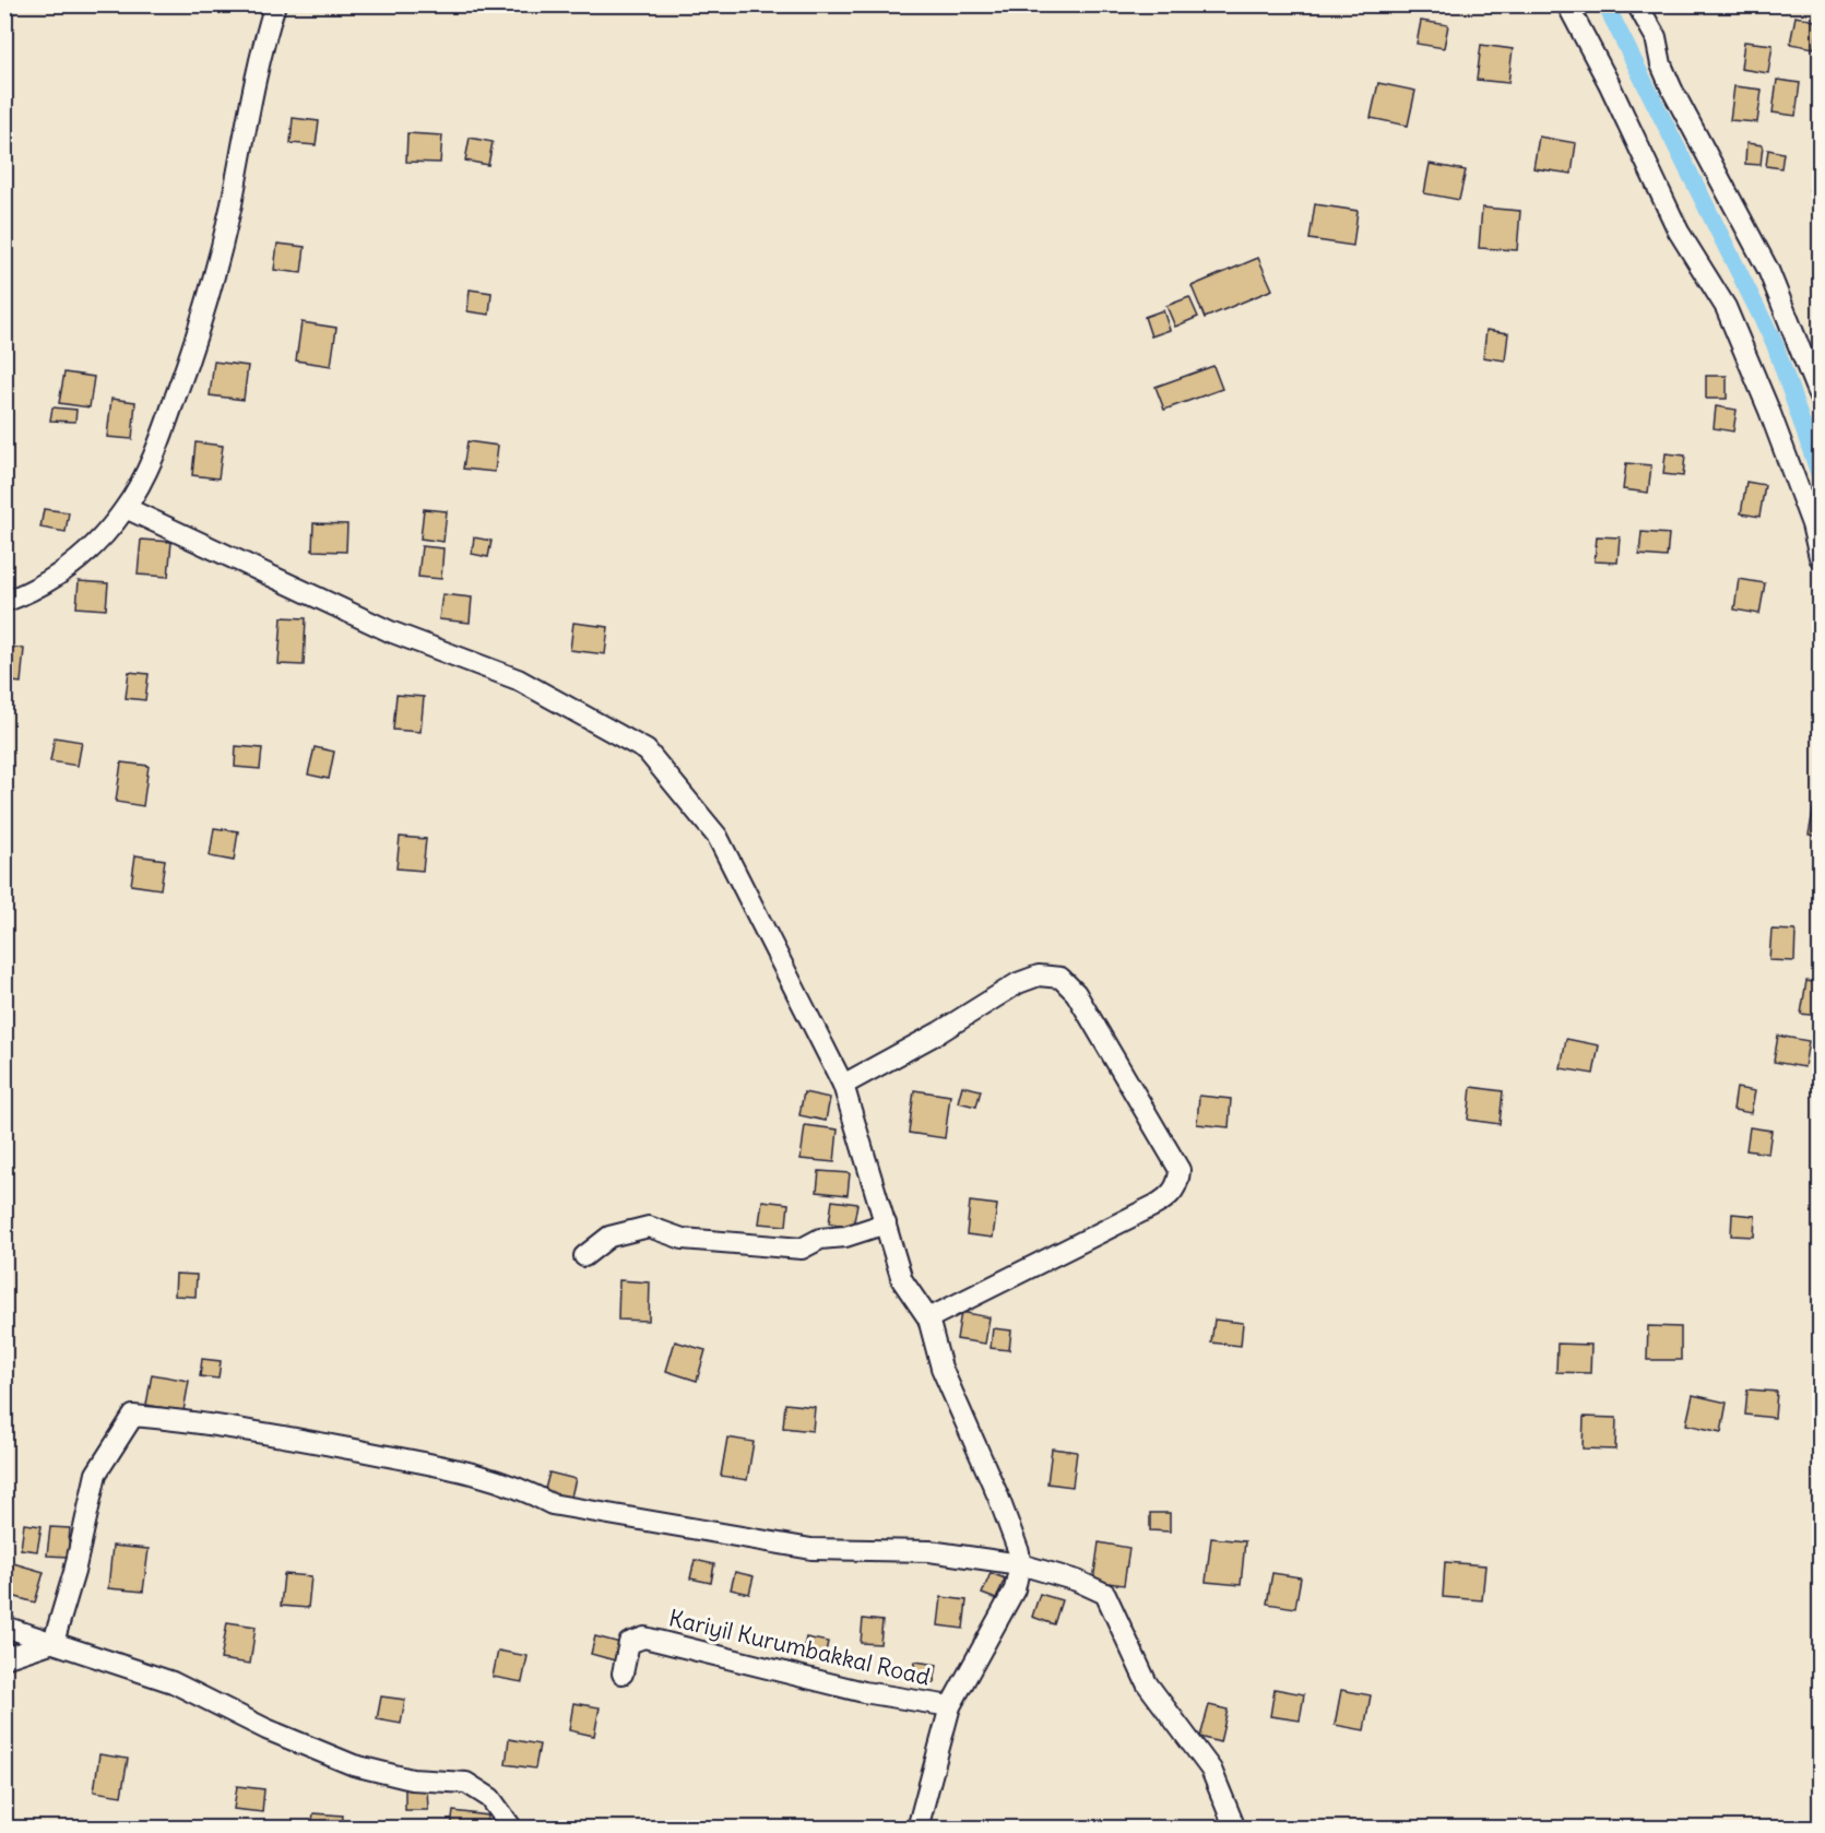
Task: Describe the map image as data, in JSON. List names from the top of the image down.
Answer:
{
  "streets": {
    "street": ["Kariyil Kurumbakkal Road"]
  }
}
